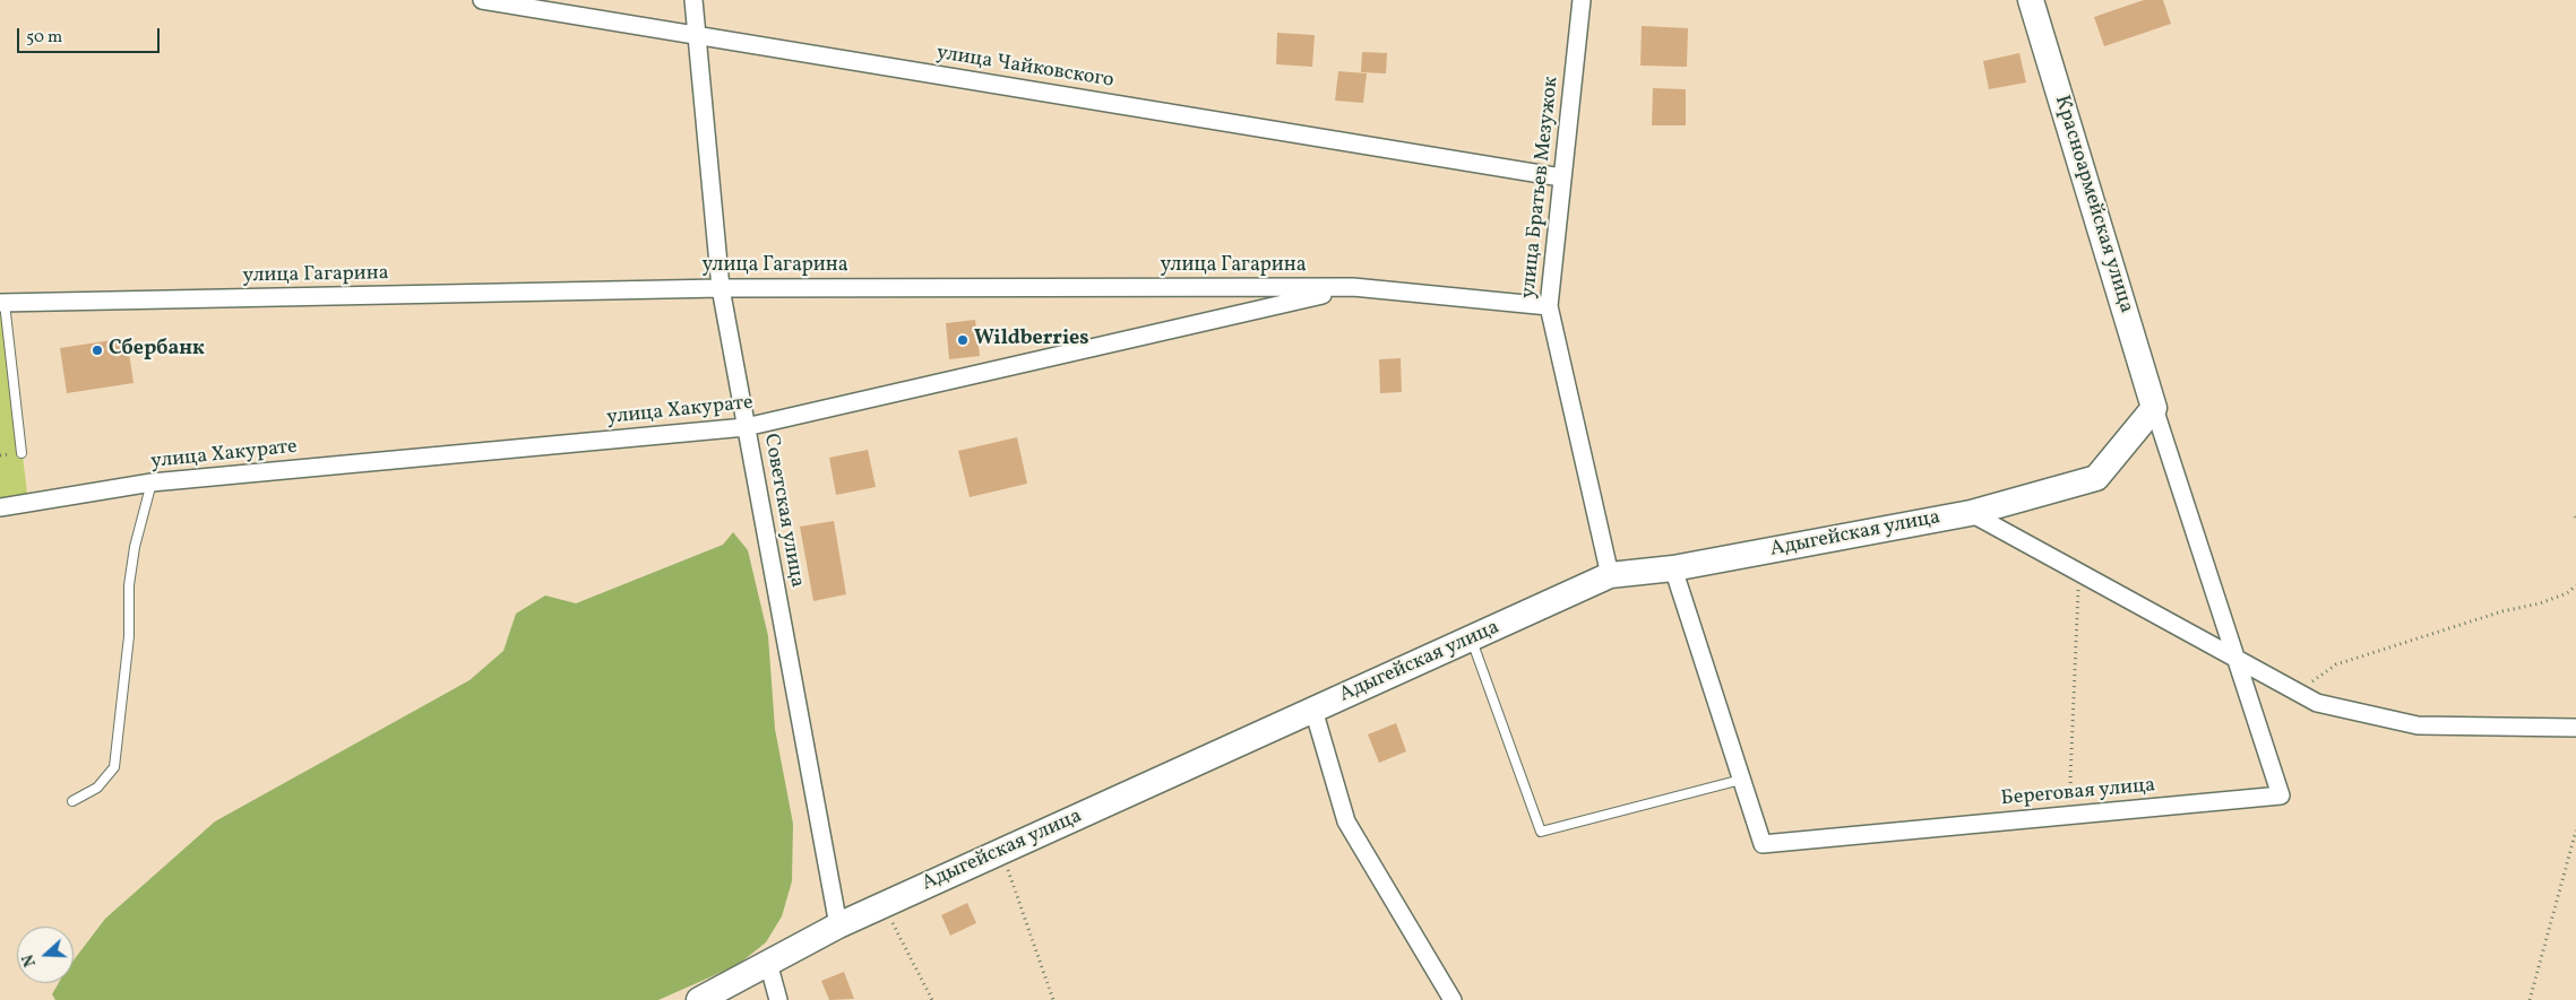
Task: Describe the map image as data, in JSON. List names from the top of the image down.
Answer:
{
  "streets": {
    "main road": ["Красноармейская улица", "Адыгейская улица"],
    "street": [
      "улица Чайковского",
      "улица Братьев Мезужок",
      "улица Гагарина",
      "улица Хакурате",
      "Советская улица",
      "Береговая улица"
    ]
  },
  "crossings": [
    ["улица Чайковского", "улица Братьев Мезужок"],
    ["улица Чайковского", "Советская улица"],
    ["улица Братьев Мезужок", "улица Гагарина"],
    ["улица Братьев Мезужок", "Адыгейская улица"],
    ["Красноармейская улица", "Адыгейская улица"],
    ["Красноармейская улица", "Береговая улица"],
    ["улица Гагарина", "улица Хакурате"],
    ["улица Гагарина", "Советская улица"],
    ["улица Хакурате", "Советская улица"],
    ["Советская улица", "Адыгейская улица"],
    ["Адыгейская улица", "Береговая улица"]
  ],
  "places": ["Wildberries", "Сбербанк"],
  "scale_bar": "50 m",
  "north": "left"
}
